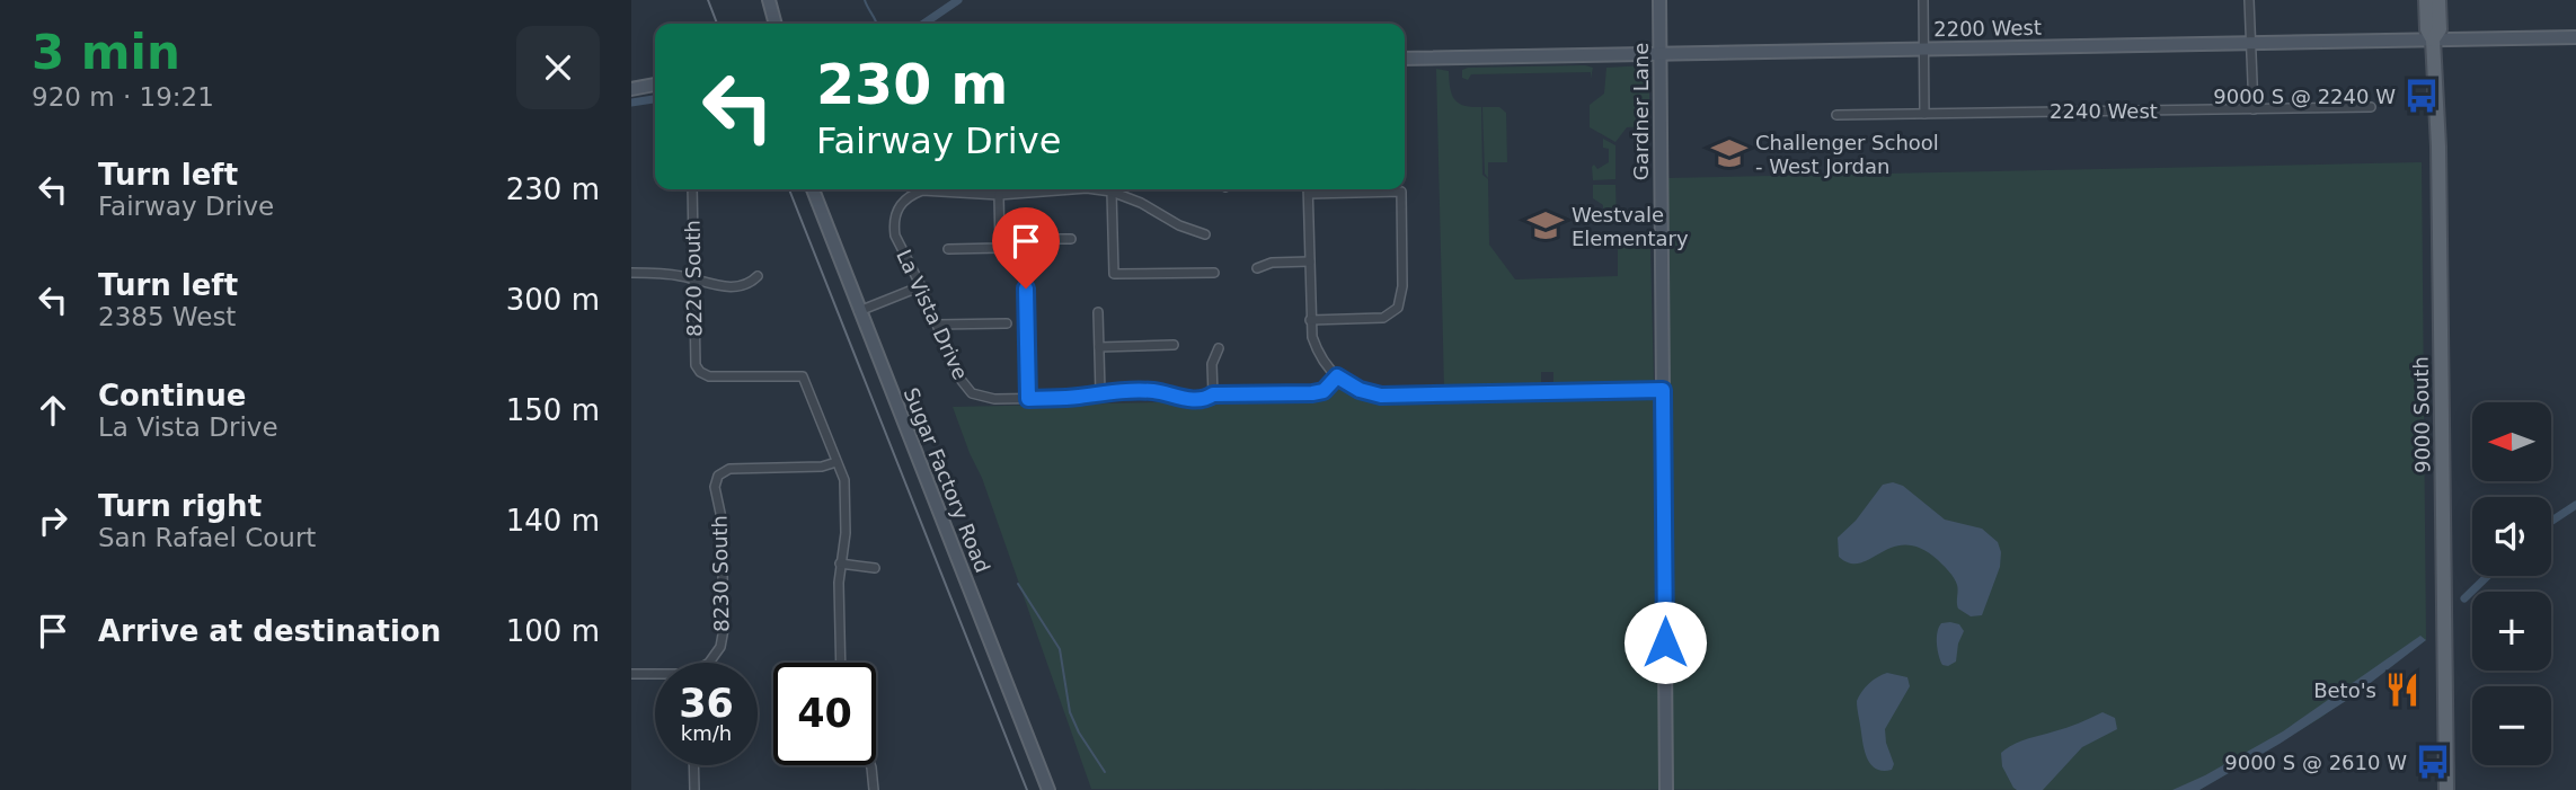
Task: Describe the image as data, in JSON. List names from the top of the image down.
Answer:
{
  "streets": {
    "main road": ["9000 South"],
    "street": [
      "2200 West",
      "2240 West",
      "Gardner Lane",
      "8220 South",
      "La Vista Drive",
      "Sugar Factory Road",
      "8230 South"
    ]
  },
  "crossings": [
    ["2200 West", "Gardner Lane"],
    ["2200 West", "9000 South"],
    ["8220 South", "8230 South"]
  ],
  "places": {
    "bus stop": ["9000 S @ 2240 W", "9000 S @ 2610 W"],
    "school or university": ["Challenger School - West Jordan", "Westvale Elementary"],
    "restaurant": ["Beto's"]
  },
  "north": "left",
  "page": {
    "heading": ["3 min", "920 m · 19:21"],
    "turn": ["230 m", "Fairway Drive"],
    "list": [
      {
        "name": "Turn left",
        "note": "Fairway Drive",
        "value": "230 m"
      },
      {
        "name": "Turn left",
        "note": "2385 West",
        "value": "300 m"
      },
      {
        "name": "Continue",
        "note": "La Vista Drive",
        "value": "150 m"
      },
      {
        "name": "Turn right",
        "note": "San Rafael Court",
        "value": "140 m"
      },
      {
        "name": "Arrive at destination",
        "value": "100 m"
      }
    ],
    "map_buttons": ["+", "−"],
    "speed": "36 km/h",
    "limit": "40"
  }
}
